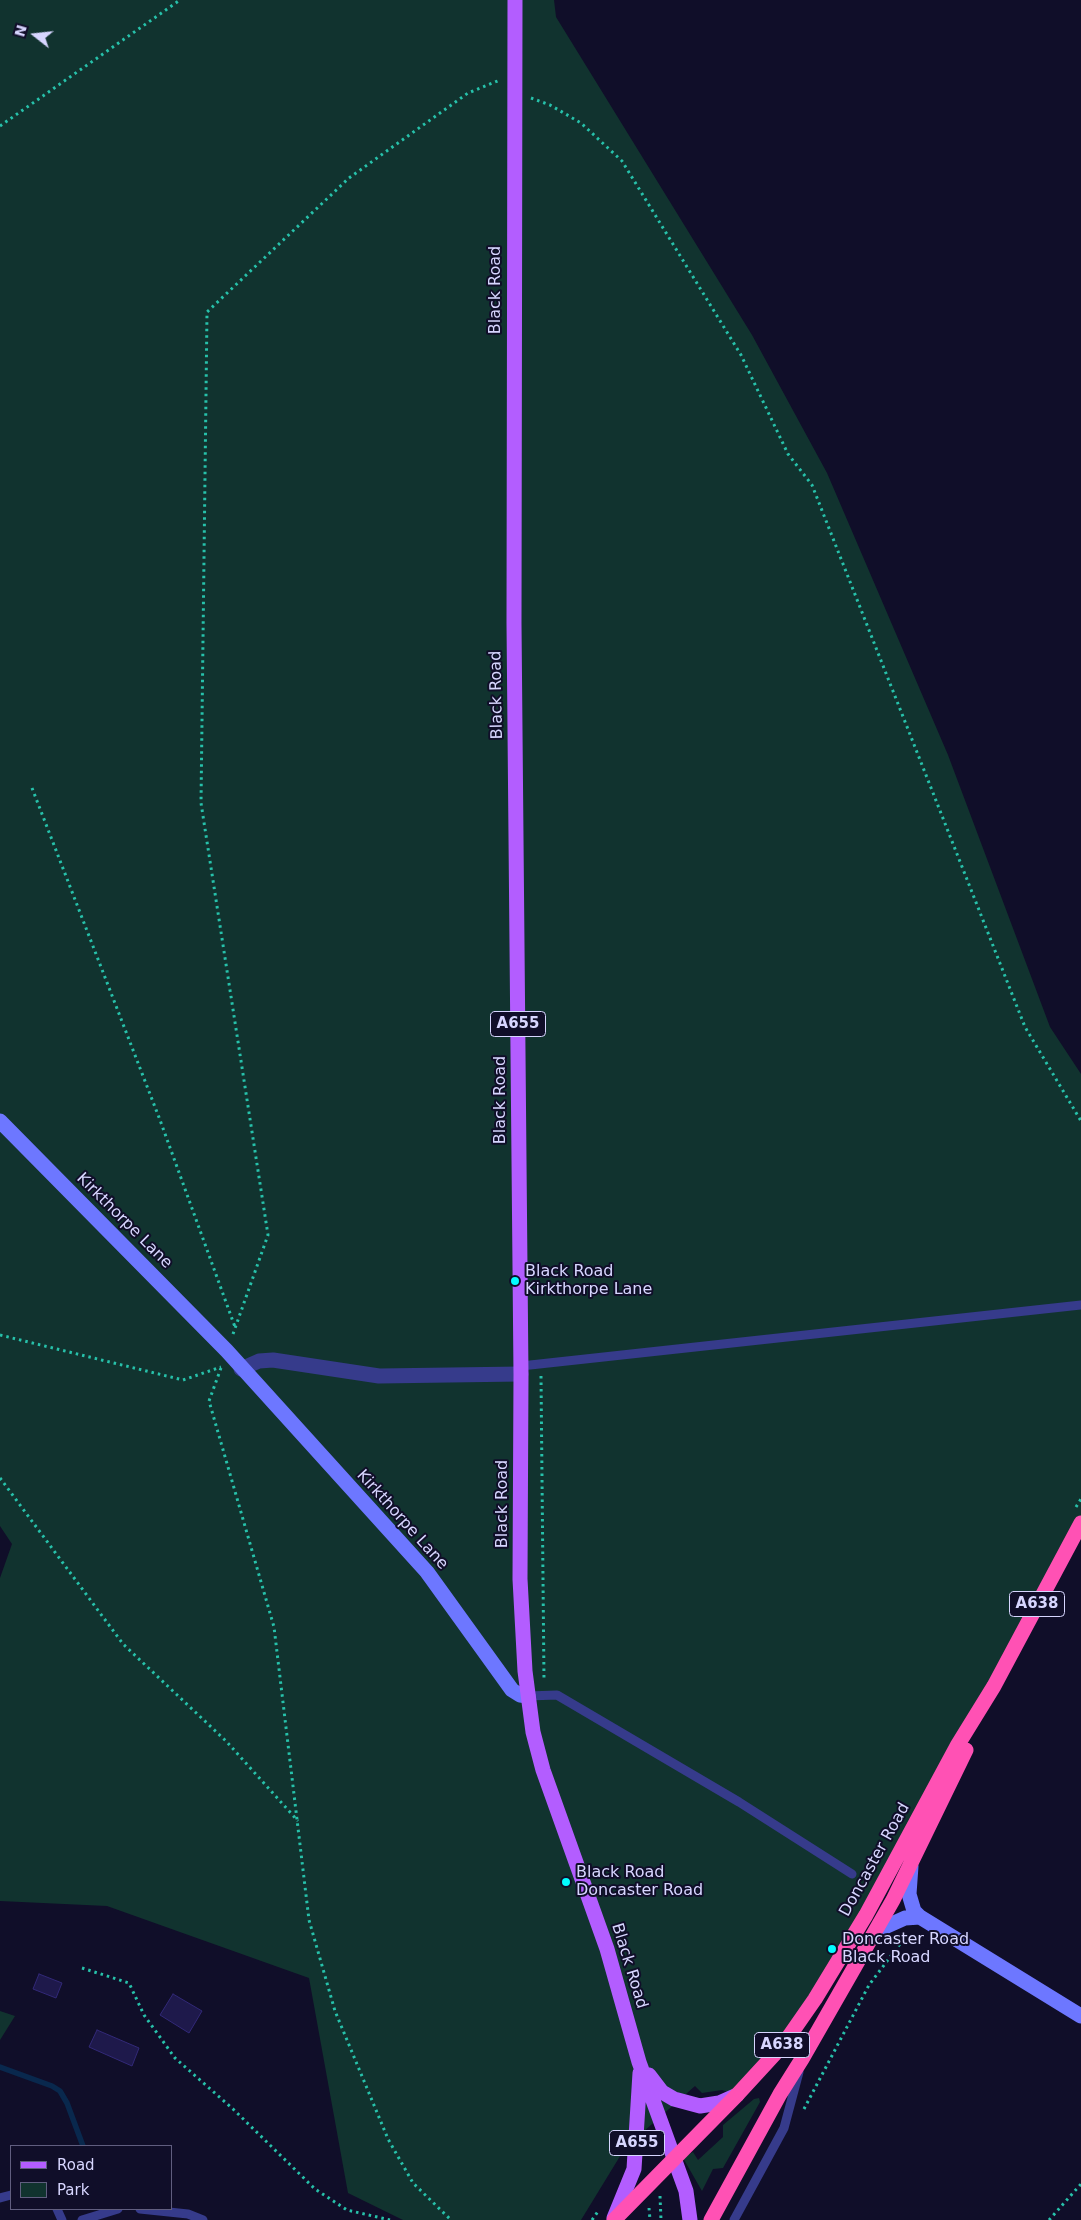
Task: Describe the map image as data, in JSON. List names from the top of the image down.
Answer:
{
  "streets": {
    "highway": ["A638", "Doncaster Road"],
    "main road": ["Black Road", "A655"],
    "street": ["Kirkthorpe Lane"]
  },
  "crossings": [
    ["Black Road", "Kirkthorpe Lane"],
    ["Black Road", "Doncaster Road"]
  ],
  "places": ["Black Road Kirkthorpe Lane", "Black Road Doncaster Road", "Doncaster Road Black Road"],
  "legend": ["Road", "Park"],
  "north": "left"
}
